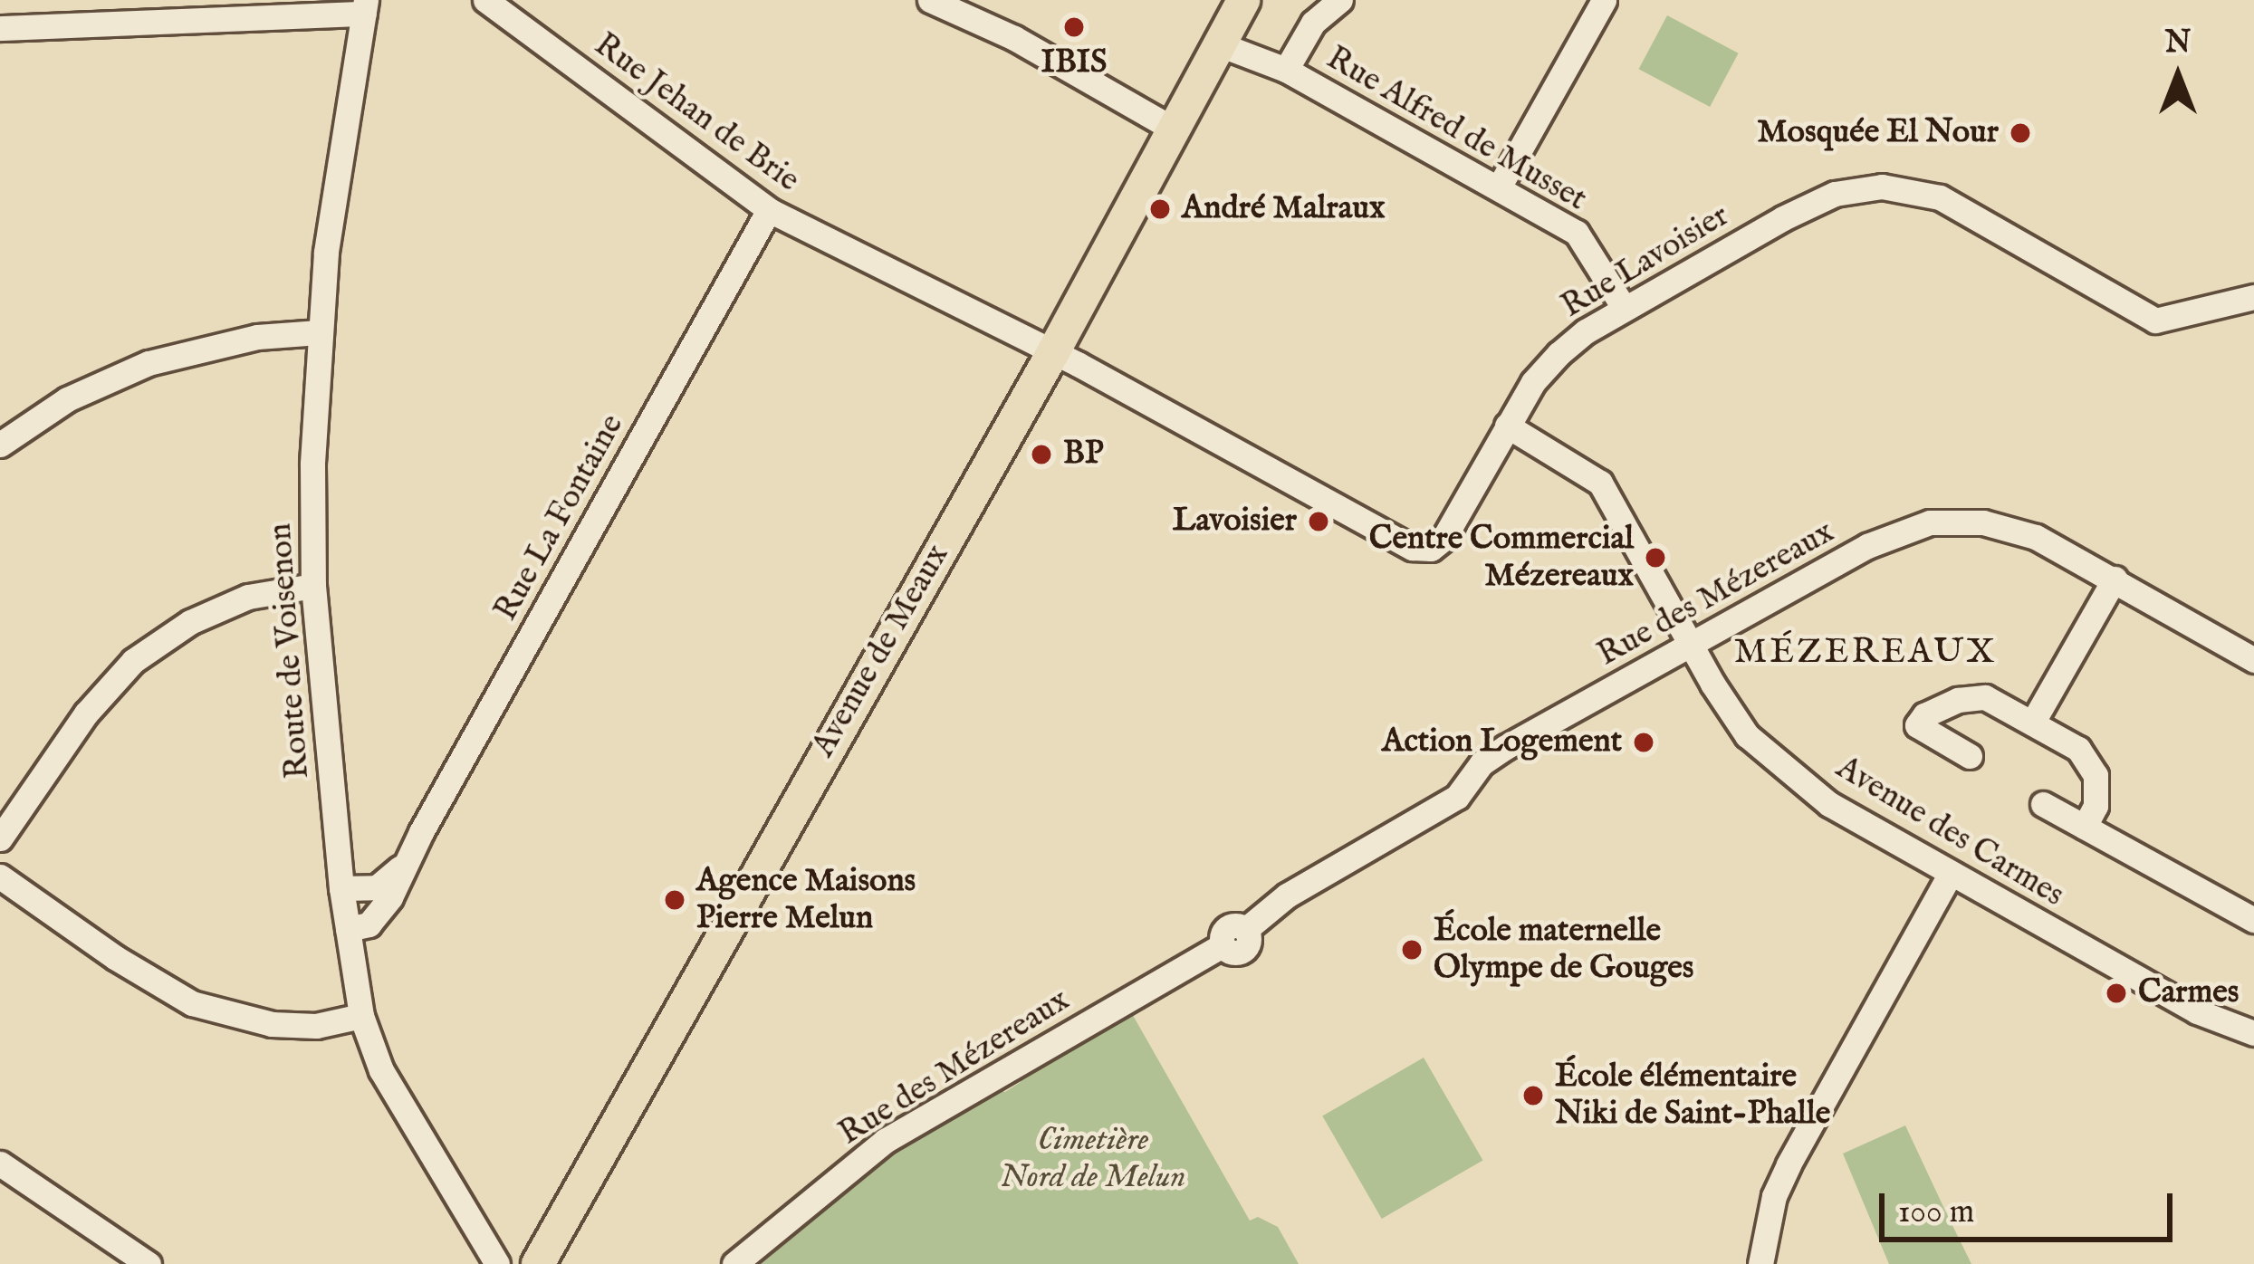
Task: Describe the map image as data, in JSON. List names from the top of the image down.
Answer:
{
  "streets": {
    "main road": ["Avenue de Meaux"],
    "street": [
      "Rue Jehan de Brie",
      "Rue Alfred de Musset",
      "Rue Lavoisier",
      "Rue La Fontaine",
      "Rue des Mézereaux",
      "Route de Voisenon",
      "Avenue des Carmes"
    ]
  },
  "crossings": [
    ["Rue Jehan de Brie", "Rue Lavoisier"],
    ["Rue Jehan de Brie", "Rue La Fontaine"],
    ["Rue Jehan de Brie", "Avenue de Meaux"],
    ["Rue Alfred de Musset", "Rue Lavoisier"],
    ["Rue Alfred de Musset", "Avenue de Meaux"],
    ["Rue Lavoisier", "Avenue de Meaux"],
    ["Rue Lavoisier", "Avenue des Carmes"],
    ["Rue La Fontaine", "Route de Voisenon"],
    ["Rue des Mézereaux", "Avenue des Carmes"]
  ],
  "districts": ["MÉZEREAUX"],
  "parks": ["Cimetière Nord de Melun"],
  "places": [
    "IBIS",
    "Mosquée El Nour",
    "André Malraux",
    "BP",
    "Lavoisier",
    "Centre Commercial Mézereaux",
    "Action Logement",
    "Agence Maisons Pierre Melun",
    "École maternelle Olympe de Gouges",
    "Carmes",
    "École élémentaire Niki de Saint-Phalle"
  ],
  "scale_bar": "100 m",
  "north": "top"
}
